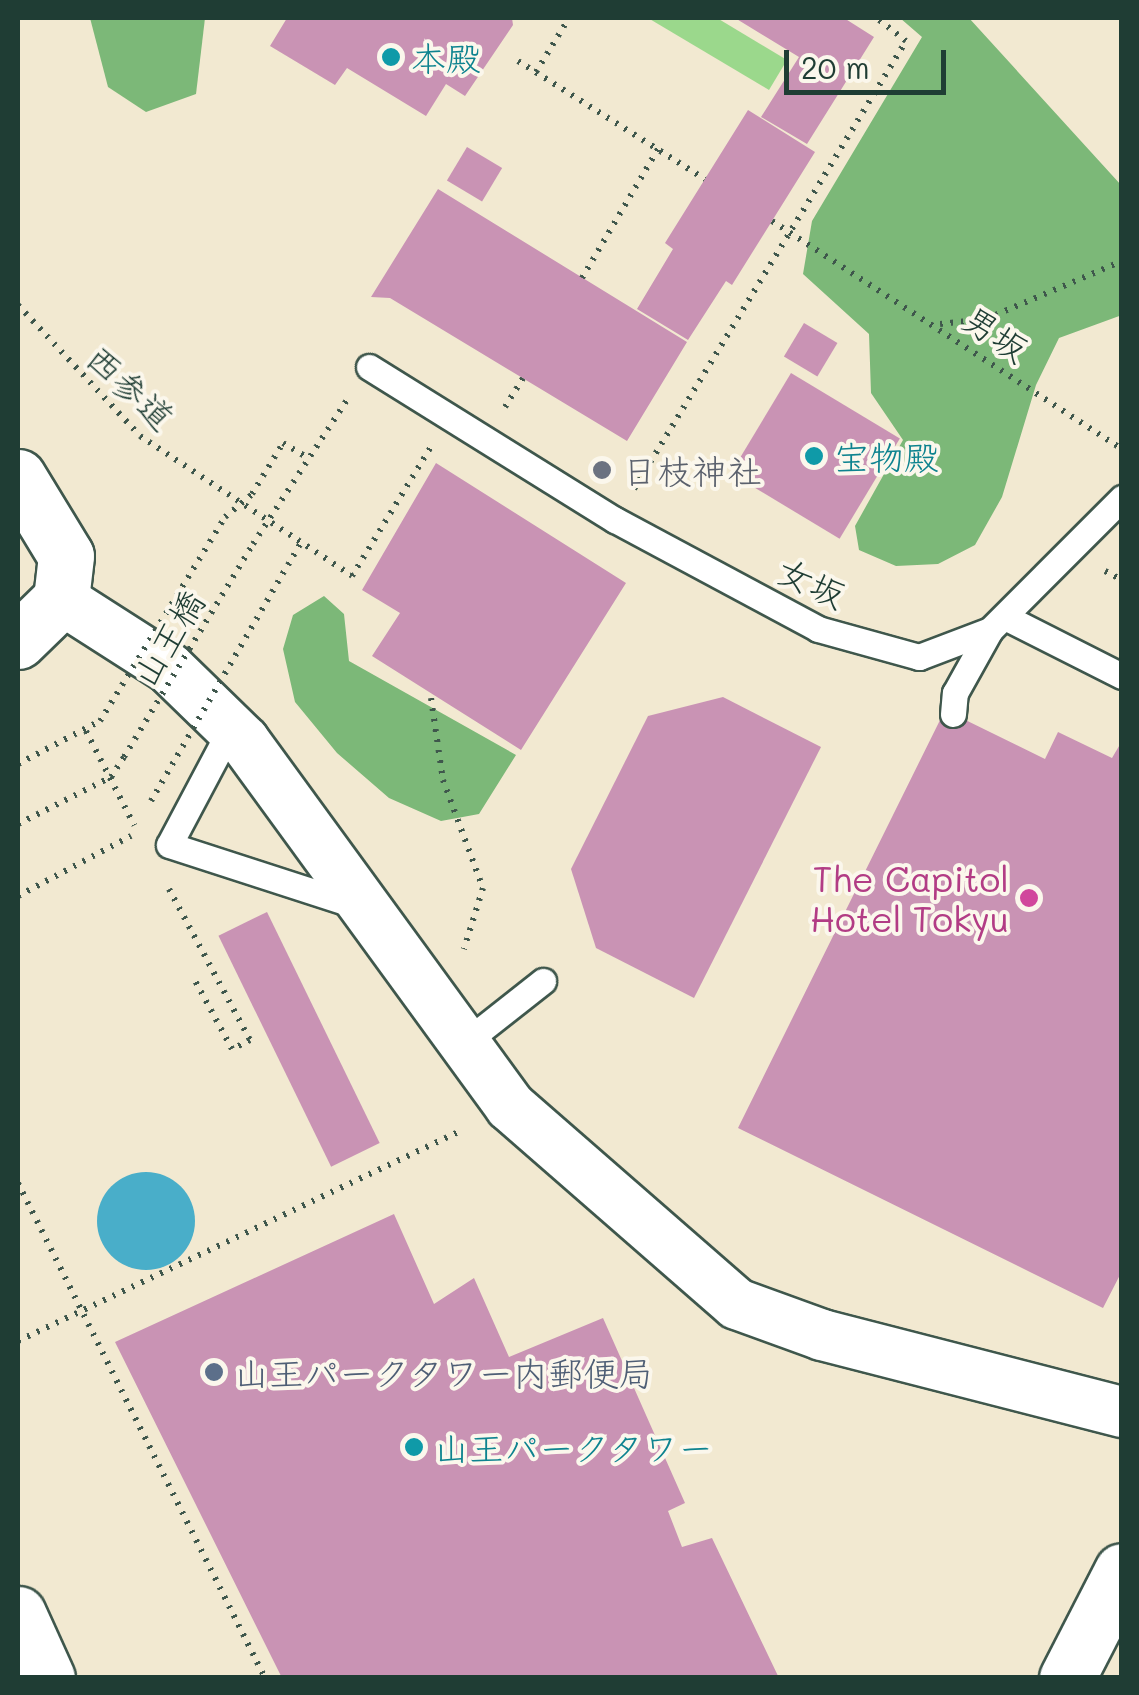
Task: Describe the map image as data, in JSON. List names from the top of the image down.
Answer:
{
  "streets": {
    "lane": ["女坂"],
    "path": ["男坂", "西参道", "山王橋"]
  },
  "crossings": [
    ["西参道", "女坂"],
    ["西参道", "山王橋"],
    ["女坂", "山王橋"]
  ],
  "places": [
    "本殿",
    "宝物殿",
    "日枝神社",
    "The Capitol Hotel Tokyu",
    "山王パークタワー内郵便局",
    "山王パークタワー"
  ],
  "scale_bar": "20 m"
}
